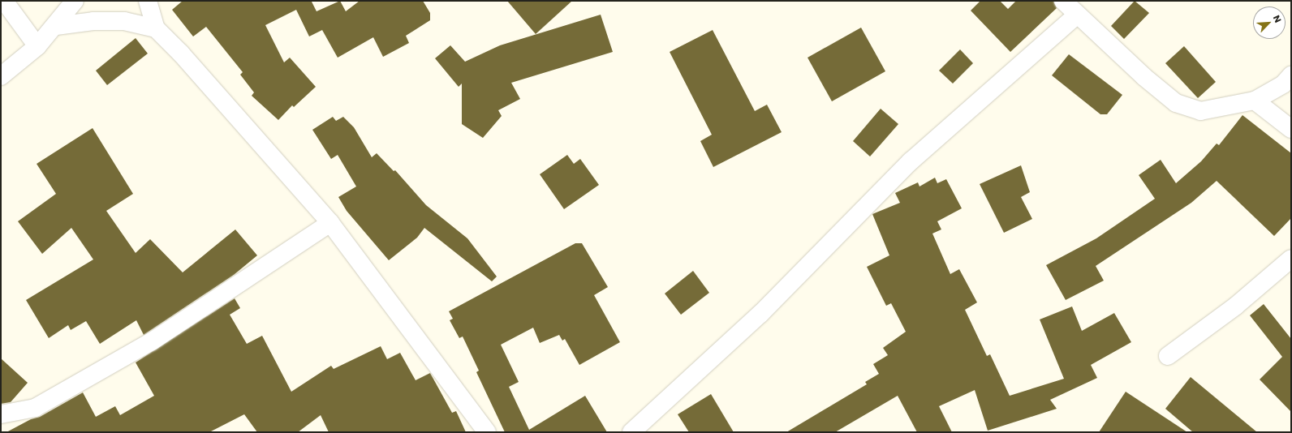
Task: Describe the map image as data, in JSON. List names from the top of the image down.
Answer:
{
  "north": "top right"
}
